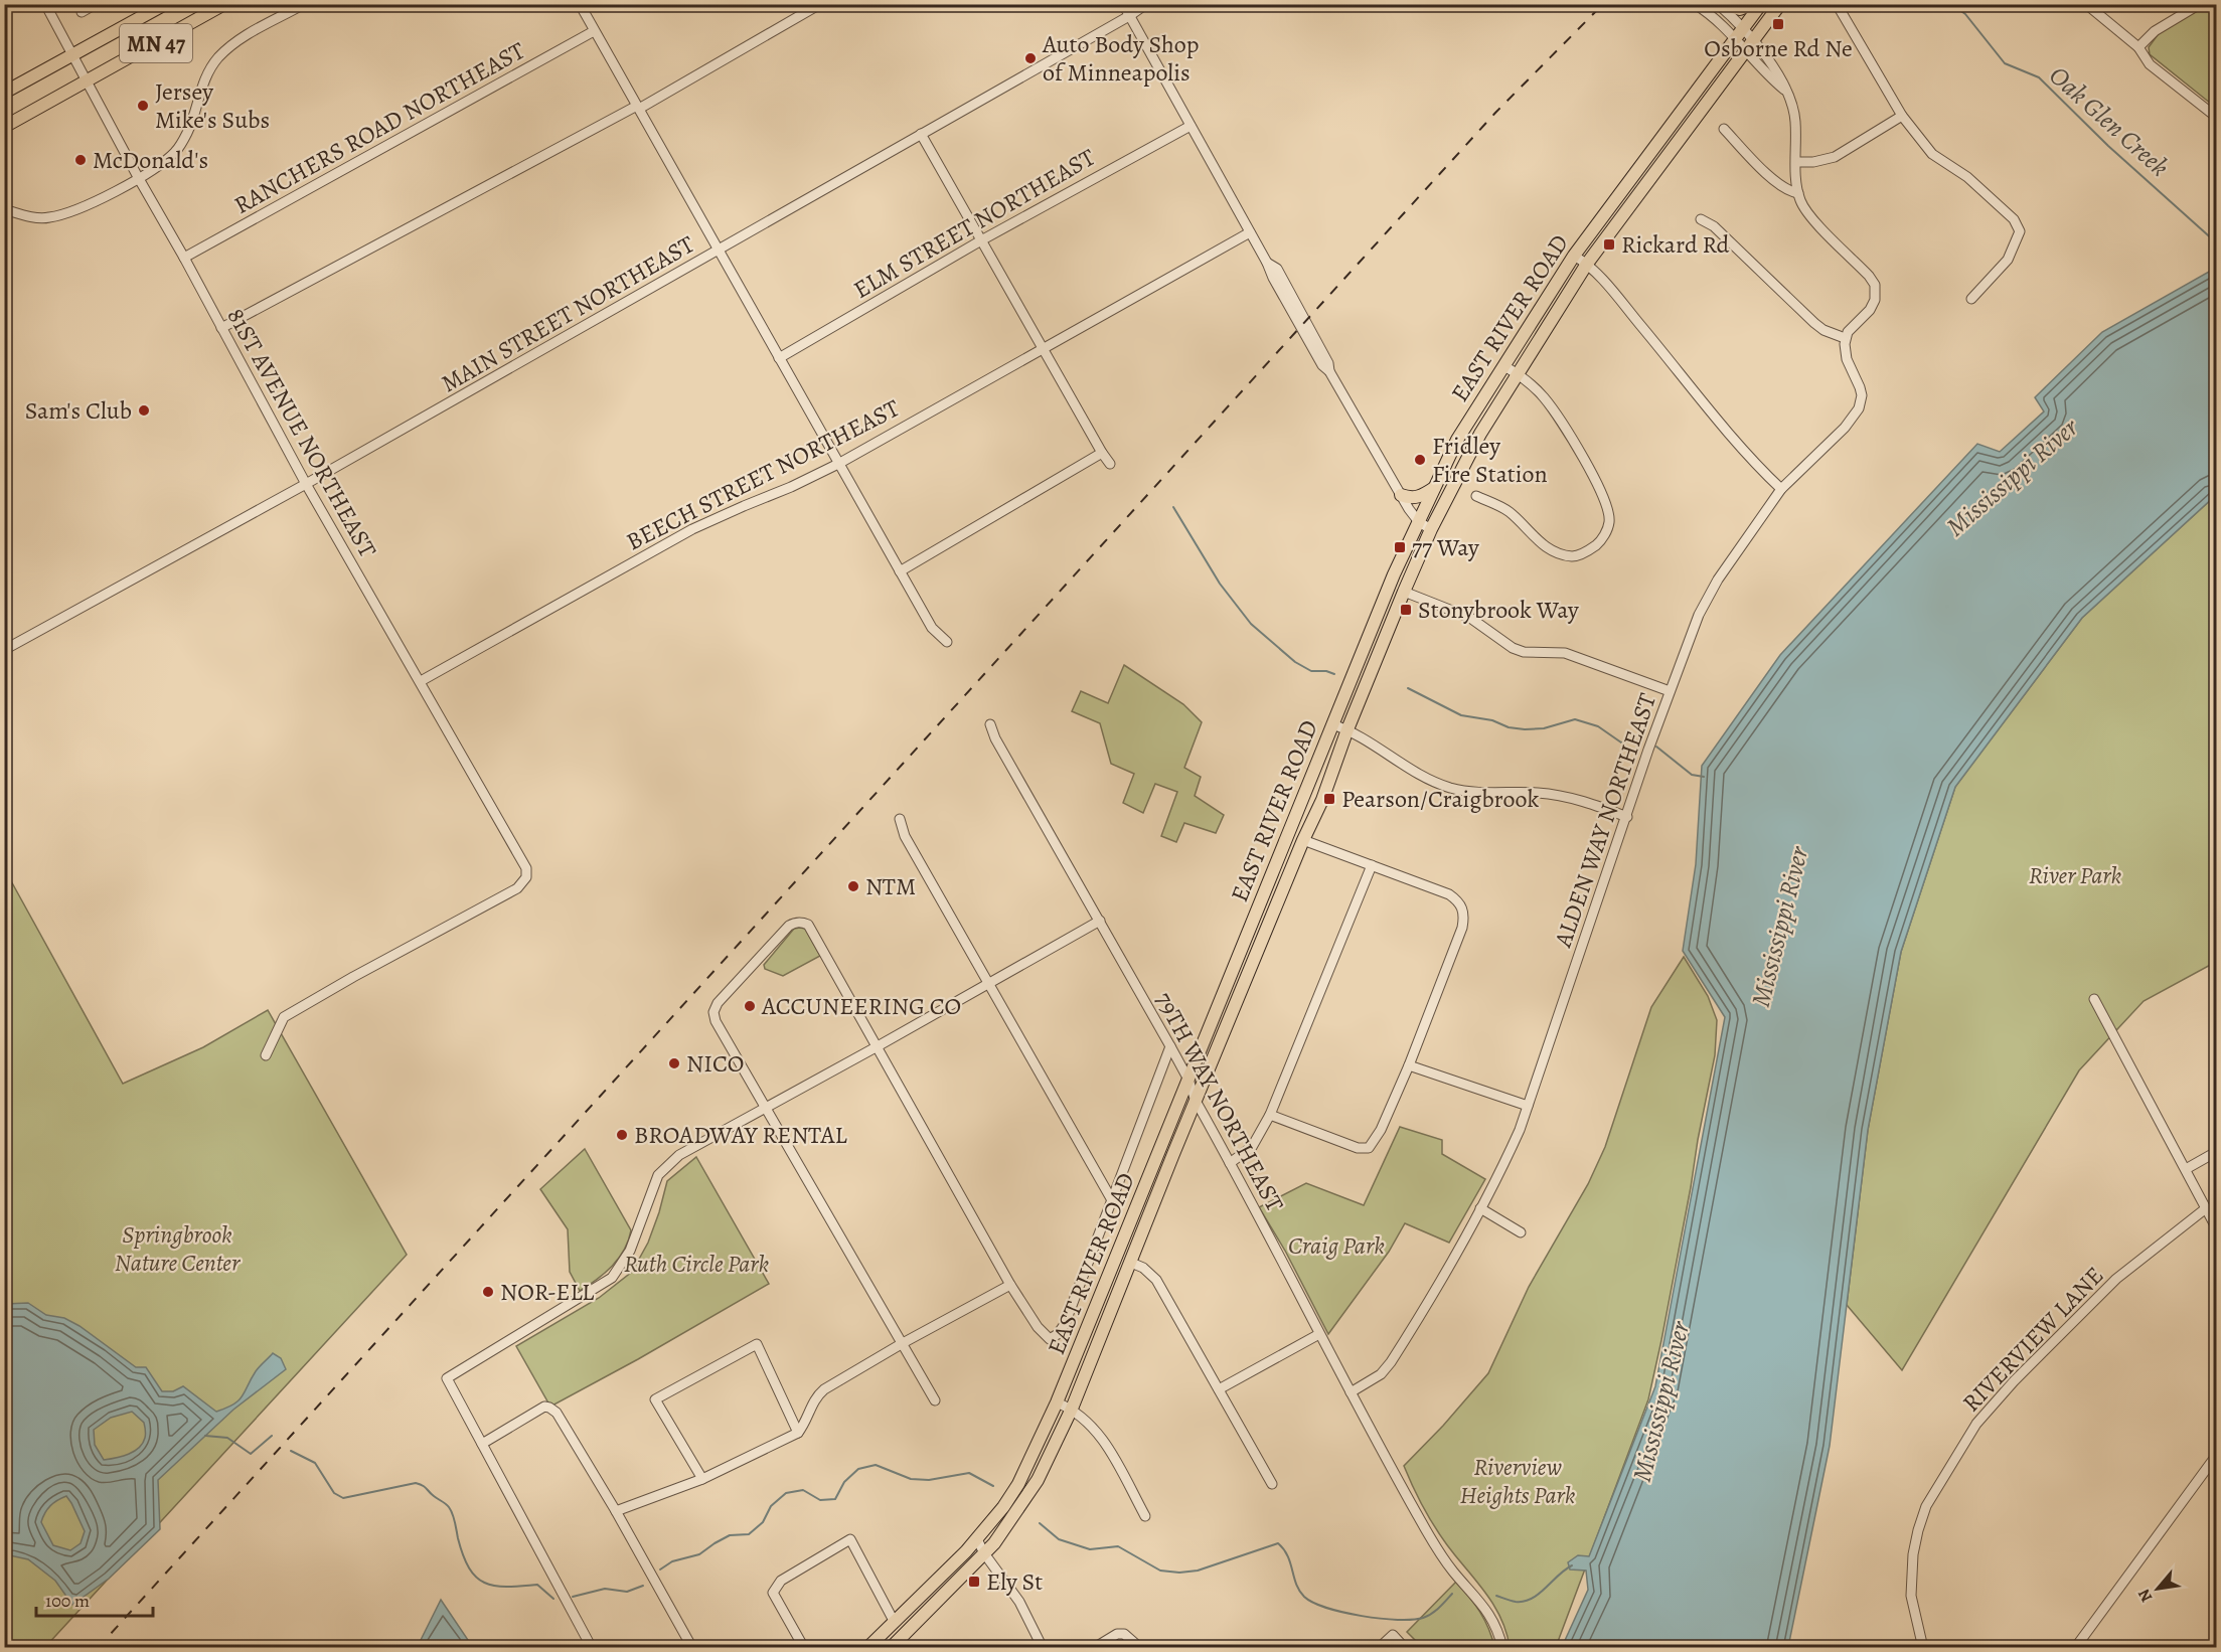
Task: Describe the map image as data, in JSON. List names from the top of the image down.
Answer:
{
  "streets": {
    "main road": ["MN 47", "EAST RIVER ROAD"],
    "street": [
      "RANCHERS ROAD NORTHEAST",
      "ELM STREET NORTHEAST",
      "MAIN STREET NORTHEAST",
      "81ST AVENUE NORTHEAST",
      "BEECH STREET NORTHEAST",
      "ALDEN WAY NORTHEAST",
      "79TH WAY NORTHEAST",
      "RIVERVIEW LANE"
    ]
  },
  "crossings": [
    ["MN 47", "81ST AVENUE NORTHEAST"],
    ["RANCHERS ROAD NORTHEAST", "81ST AVENUE NORTHEAST"],
    ["MAIN STREET NORTHEAST", "81ST AVENUE NORTHEAST"],
    ["EAST RIVER ROAD", "79TH WAY NORTHEAST"],
    ["81ST AVENUE NORTHEAST", "BEECH STREET NORTHEAST"],
    ["ALDEN WAY NORTHEAST", "79TH WAY NORTHEAST"]
  ],
  "water": ["Oak Glen Creek", "Mississippi River"],
  "parks": [
    "River Park",
    "Springbrook Nature Center",
    "Craig Park",
    "Ruth Circle Park",
    "Riverview Heights Park"
  ],
  "places": {
    "transit": [
      "Osborne Rd Ne",
      "Rickard Rd",
      "77 Way",
      "Stonybrook Way",
      "Pearson/Craigbrook",
      "Ely St"
    ],
    "other": [
      "Auto Body Shop of Minneapolis",
      "Jersey Mike's Subs",
      "McDonald's",
      "Sam's Club",
      "Fridley Fire Station",
      "NTM",
      "ACCUNEERING CO",
      "NICO",
      "BROADWAY RENTAL",
      "NOR-ELL"
    ]
  },
  "scale_bar": "100 m",
  "north": "bottom left"
}
